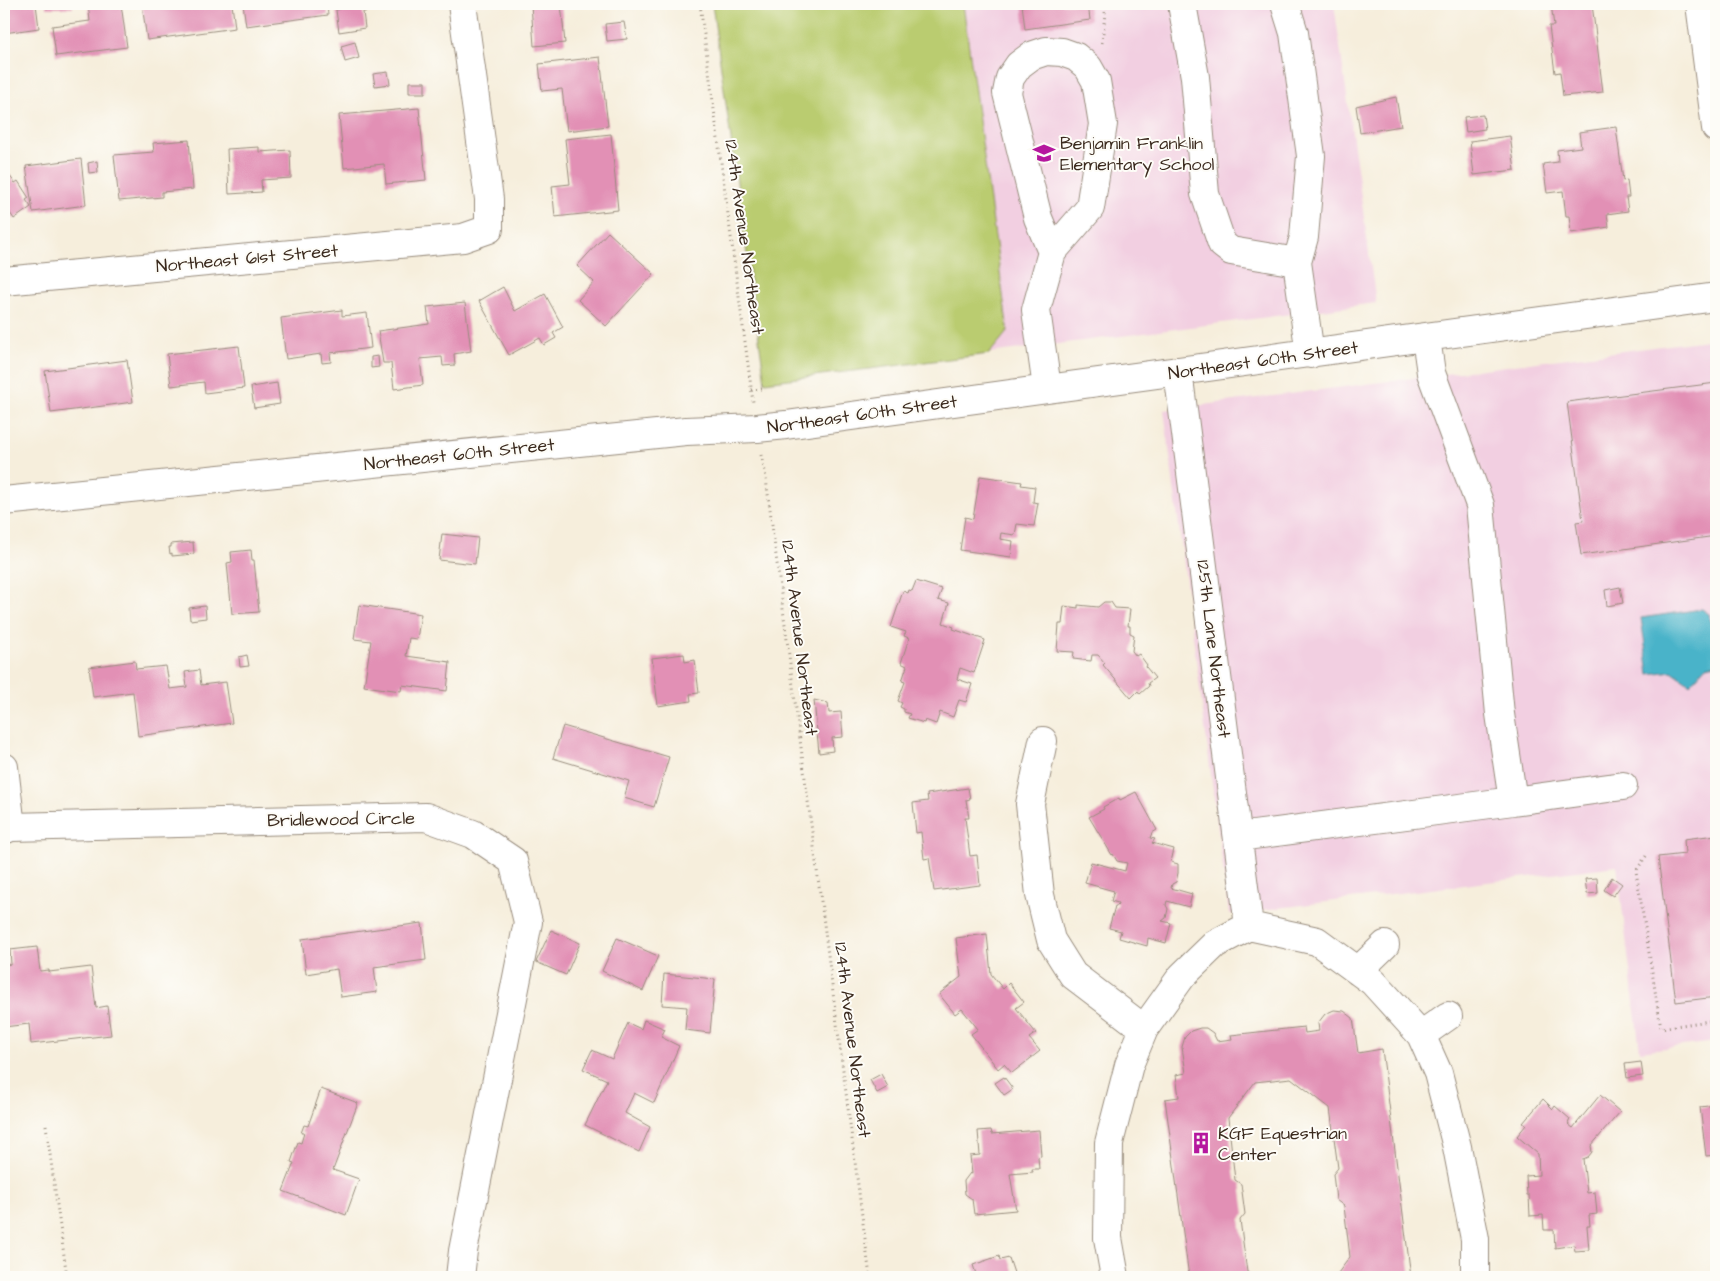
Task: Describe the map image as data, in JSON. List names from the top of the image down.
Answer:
{
  "streets": {
    "street": [
      "Northeast 61st Street",
      "Northeast 60th Street",
      "125th Lane Northeast",
      "Bridlewood Circle"
    ],
    "path": ["124th Avenue Northeast"]
  },
  "crossings": [
    ["124th Avenue Northeast", "Northeast 60th Street"],
    ["Northeast 60th Street", "125th Lane Northeast"]
  ],
  "places": {
    "school or university": ["Benjamin Franklin Elementary School"],
    "building": ["KGF Equestrian Center"]
  }
}
